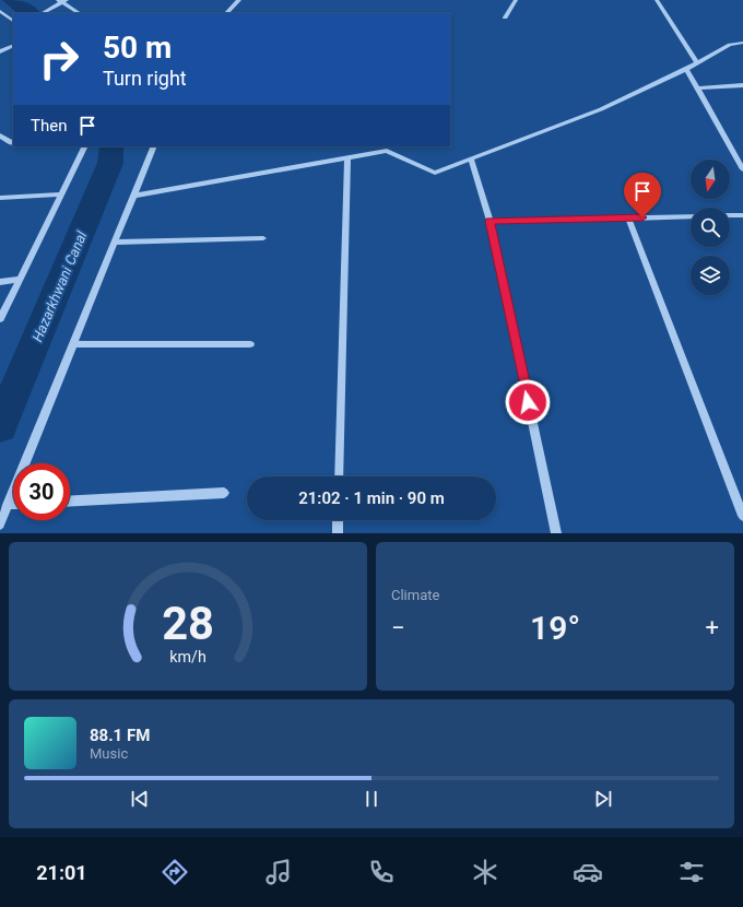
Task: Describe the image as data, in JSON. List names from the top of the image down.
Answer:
{
  "water": ["Hazarkhwani Canal"],
  "north": "bottom",
  "page": {
    "turn": ["50 m", "Turn right"],
    "then": "Then",
    "limit": "30",
    "trip": "21:02 · 1 min · 90 m",
    "tile": "Climate",
    "heat": ["−", "19°", "+"],
    "song": ["88.1 FM", "Music"],
    "tabs": "21:01",
    "gauge": ["28", "km/h"]
  }
}
